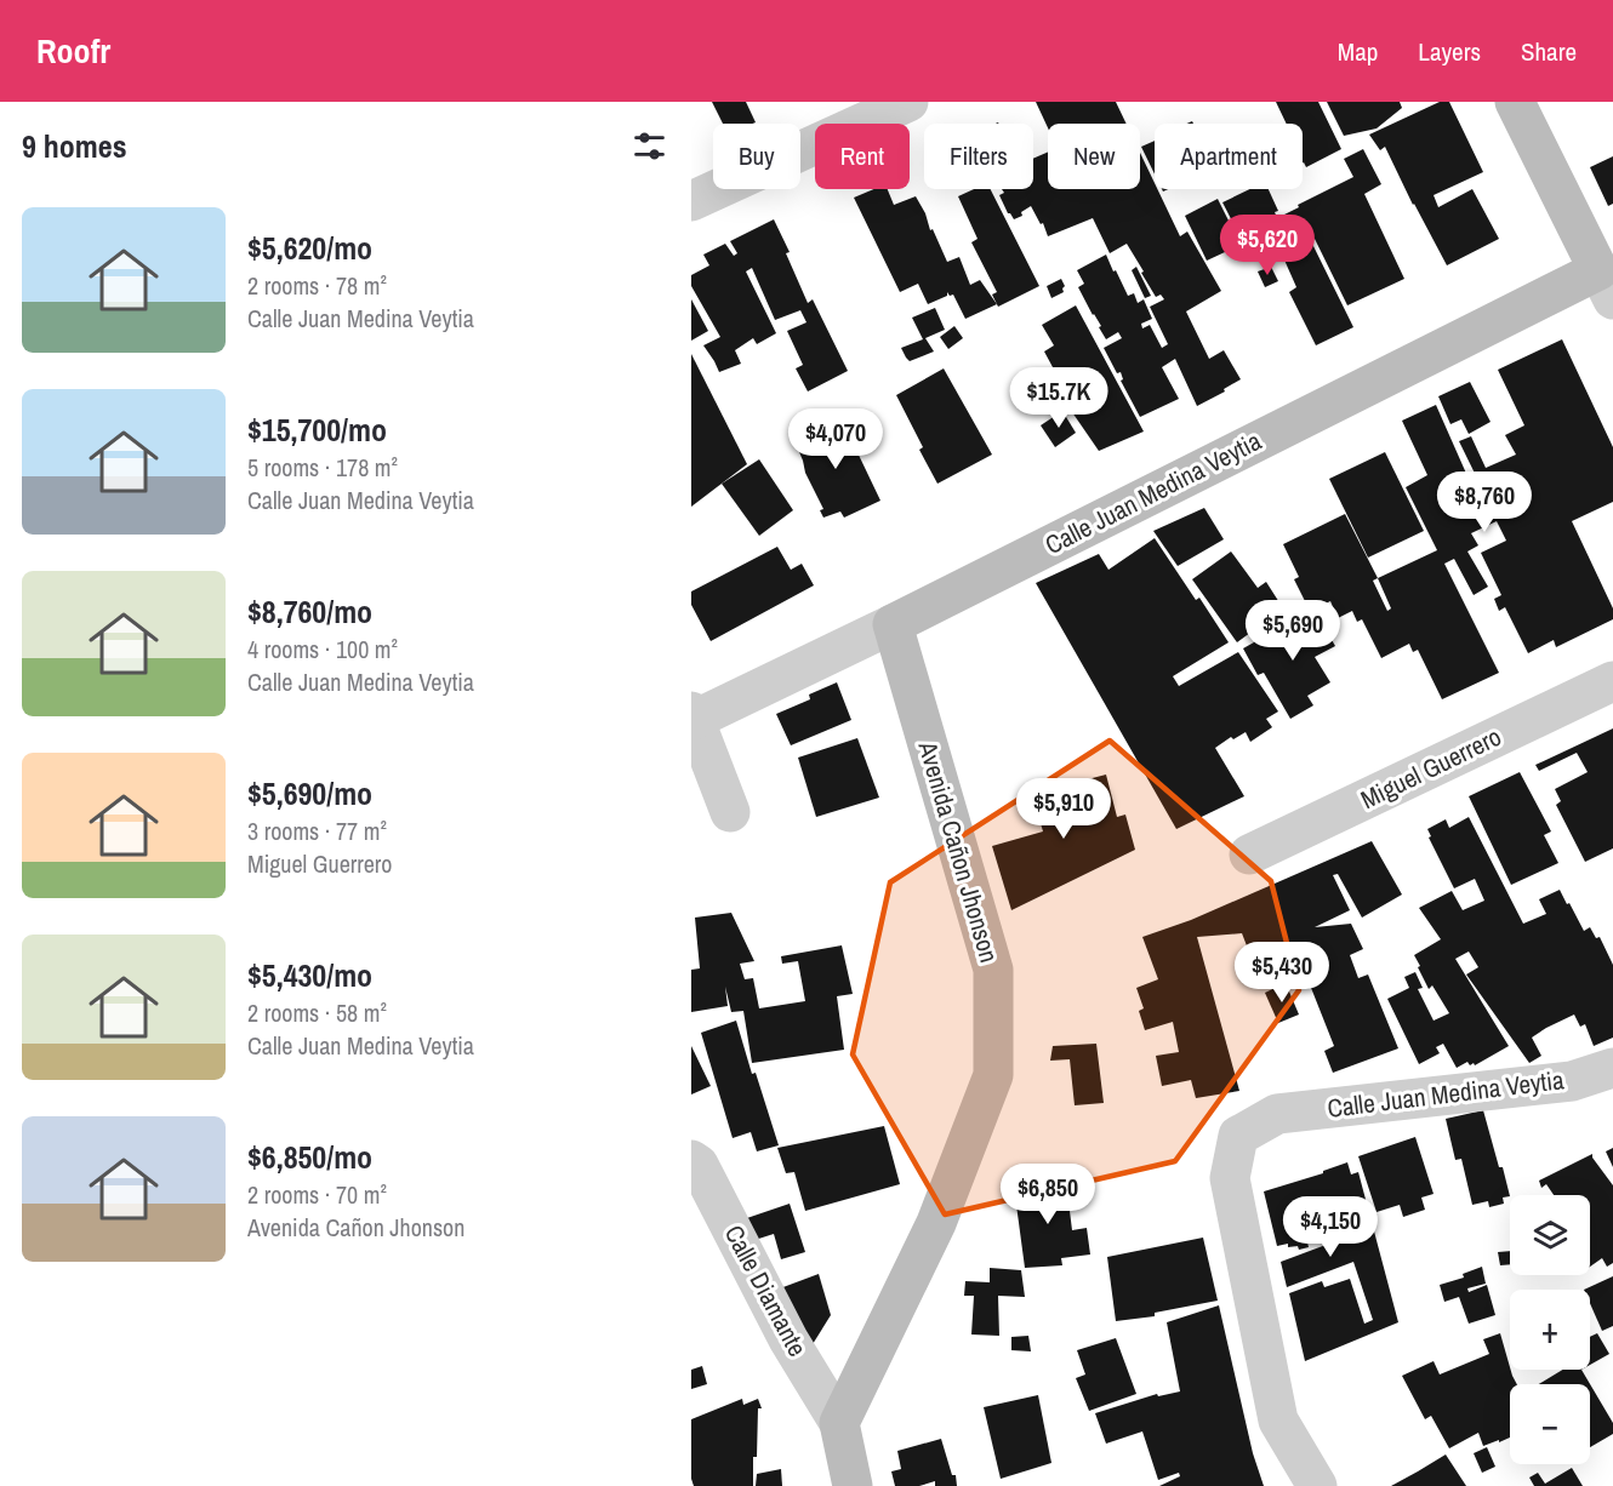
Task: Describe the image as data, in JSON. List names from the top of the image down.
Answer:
{
  "streets": {
    "main road": ["Calle Juan Medina Veytia", "Avenida Cañon Jhonson"],
    "street": ["Miguel Guerrero", "Calle Diamante"]
  },
  "crossings": [
    ["Calle Juan Medina Veytia", "Avenida Cañon Jhonson"],
    ["Avenida Cañon Jhonson", "Calle Diamante"]
  ],
  "page": {
    "header": "Roofr",
    "nav": ["Map", "Layers", "Share"],
    "heading": "9 homes",
    "chip": [
      "Buy",
      "Rent",
      "Filters",
      "New",
      "Apartment"
    ],
    "list": [
      {
        "name": "$5,620/mo",
        "note": "2 rooms · 78 m² · Calle Juan Medina Veytia"
      },
      {
        "name": "$15,700/mo",
        "note": "5 rooms · 178 m² · Calle Juan Medina Veytia"
      },
      {
        "name": "$8,760/mo",
        "note": "4 rooms · 100 m² · Calle Juan Medina Veytia"
      },
      {
        "name": "$5,690/mo",
        "note": "3 rooms · 77 m² · Miguel Guerrero"
      },
      {
        "name": "$5,430/mo",
        "note": "2 rooms · 58 m² · Calle Juan Medina Veytia"
      },
      {
        "name": "$6,850/mo",
        "note": "2 rooms · 70 m² · Avenida Cañon Jhonson"
      }
    ],
    "price": [
      "$5,620",
      "$15.7K",
      "$4,070",
      "$8,760",
      "$5,690",
      "$5,910",
      "$5,430",
      "$6,850",
      "$4,150"
    ],
    "map_buttons": ["+", "−"]
  }
}
